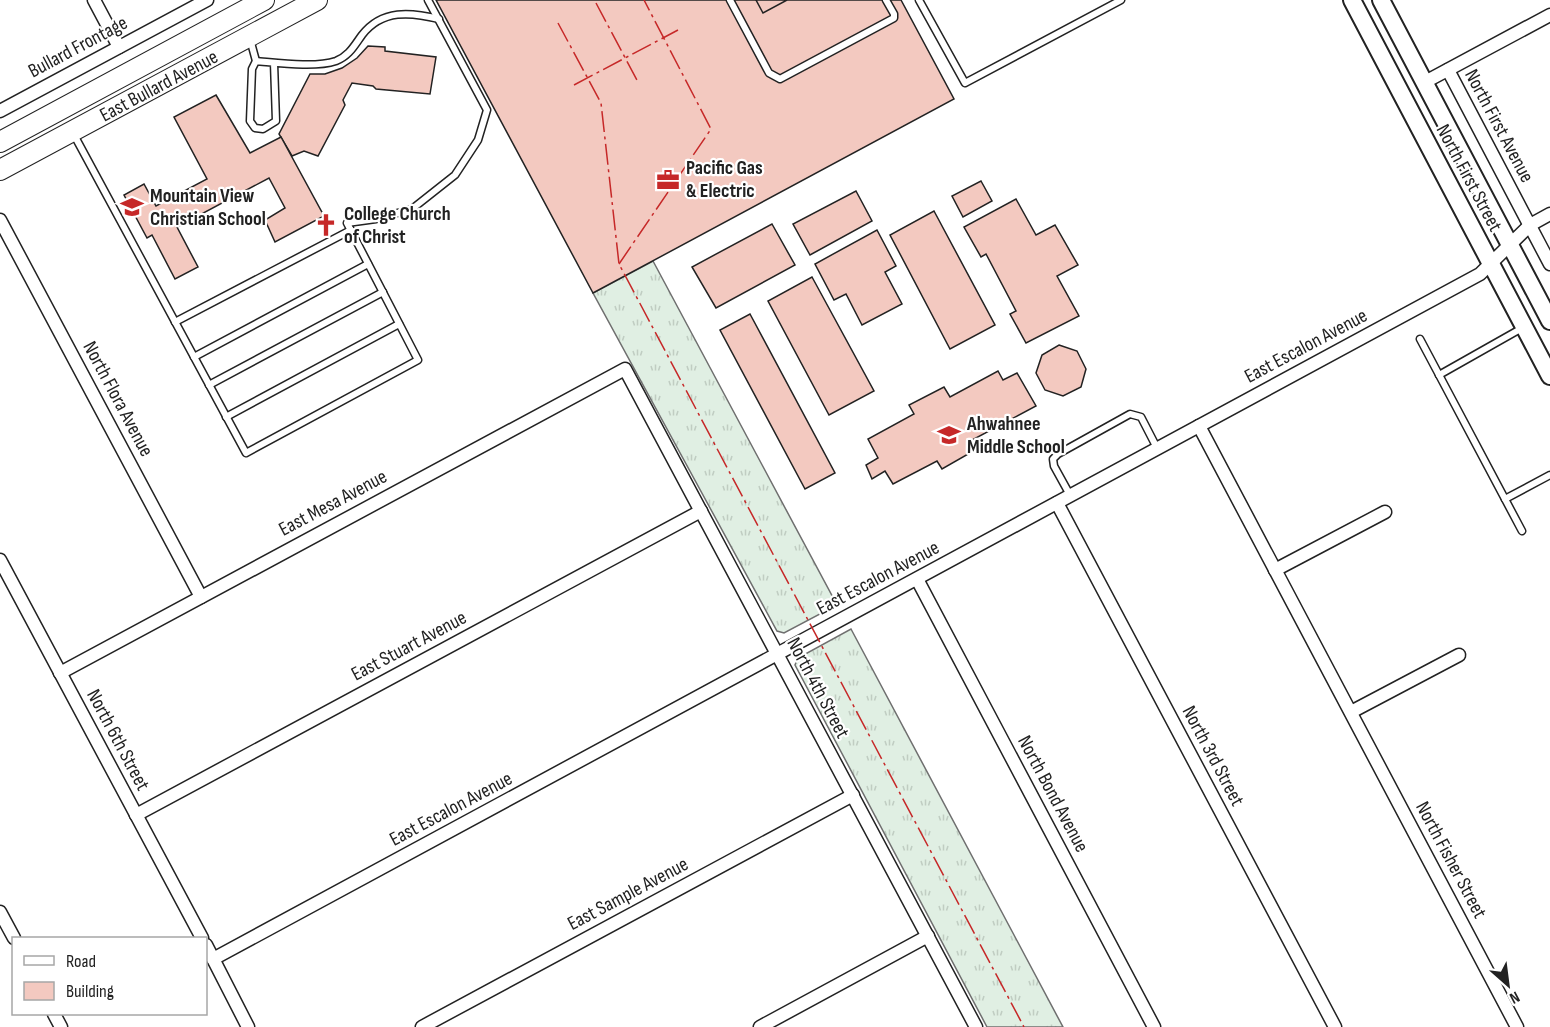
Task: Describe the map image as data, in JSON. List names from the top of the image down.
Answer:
{
  "streets": {
    "main road": ["East Bullard Avenue", "North First Street"],
    "street": [
      "Bullard Frontage",
      "North First Avenue",
      "East Escalon Avenue",
      "North Flora Avenue",
      "East Mesa Avenue",
      "East Stuart Avenue",
      "North 4th Street",
      "North 6th Street",
      "North 3rd Street",
      "North Bond Avenue",
      "North Fisher Street",
      "East Sample Avenue"
    ]
  },
  "crossings": [
    ["North First Avenue", "East Escalon Avenue"],
    ["North First Street", "East Escalon Avenue"],
    ["East Escalon Avenue", "North 4th Street"],
    ["East Escalon Avenue", "North 3rd Street"],
    ["East Escalon Avenue", "North Bond Avenue"],
    ["East Escalon Avenue", "North Fisher Street"],
    ["North Flora Avenue", "East Mesa Avenue"],
    ["East Mesa Avenue", "North 4th Street"],
    ["East Mesa Avenue", "North 6th Street"],
    ["East Stuart Avenue", "North 4th Street"],
    ["East Stuart Avenue", "North 6th Street"],
    ["North 4th Street", "East Sample Avenue"]
  ],
  "places": {
    "office": ["Pacific Gas & Electric"],
    "school or university": ["Mountain View Christian School", "Ahwahnee Middle School"],
    "church": ["College Church of Christ"]
  },
  "legend": ["Road", "Building"],
  "north": "bottom right"
}
